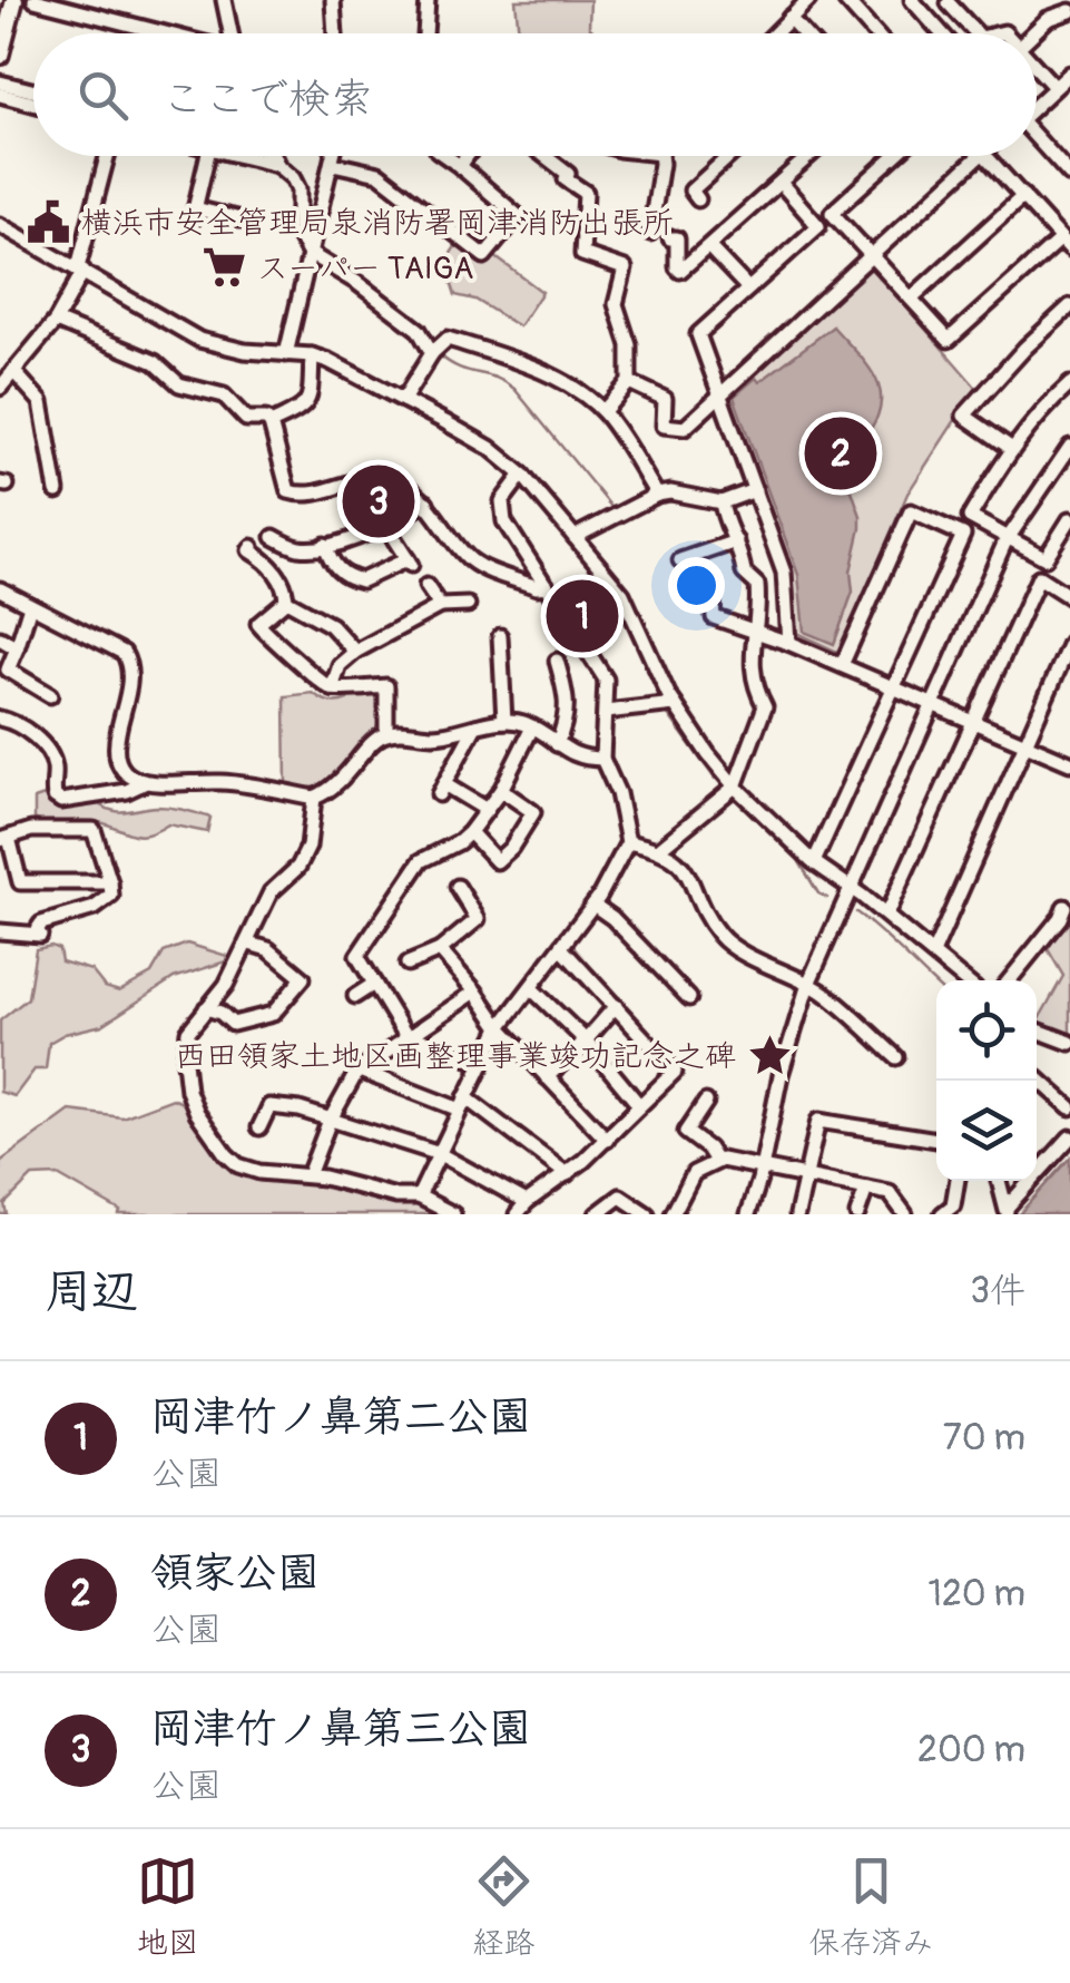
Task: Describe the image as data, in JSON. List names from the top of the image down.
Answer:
{
  "places": {
    "public building": ["横浜市安全管理局泉消防署岡津消防出張所"],
    "supermarket": ["スーパー TAIGA"],
    "place": ["西田領家土地区画整理事業竣功記念之碑"]
  },
  "page": {
    "search": "ここで検索",
    "pins": ["2", "3", "1"],
    "heading": ["周辺", "3件"],
    "list": [
      {
        "mark": "1",
        "name": "岡津竹ノ鼻第二公園",
        "note": "公園",
        "value": "70 m"
      },
      {
        "mark": "2",
        "name": "領家公園",
        "note": "公園",
        "value": "120 m"
      },
      {
        "mark": "3",
        "name": "岡津竹ノ鼻第三公園",
        "note": "公園",
        "value": "200 m"
      }
    ],
    "nav": ["地図", "経路", "保存済み"]
  }
}
